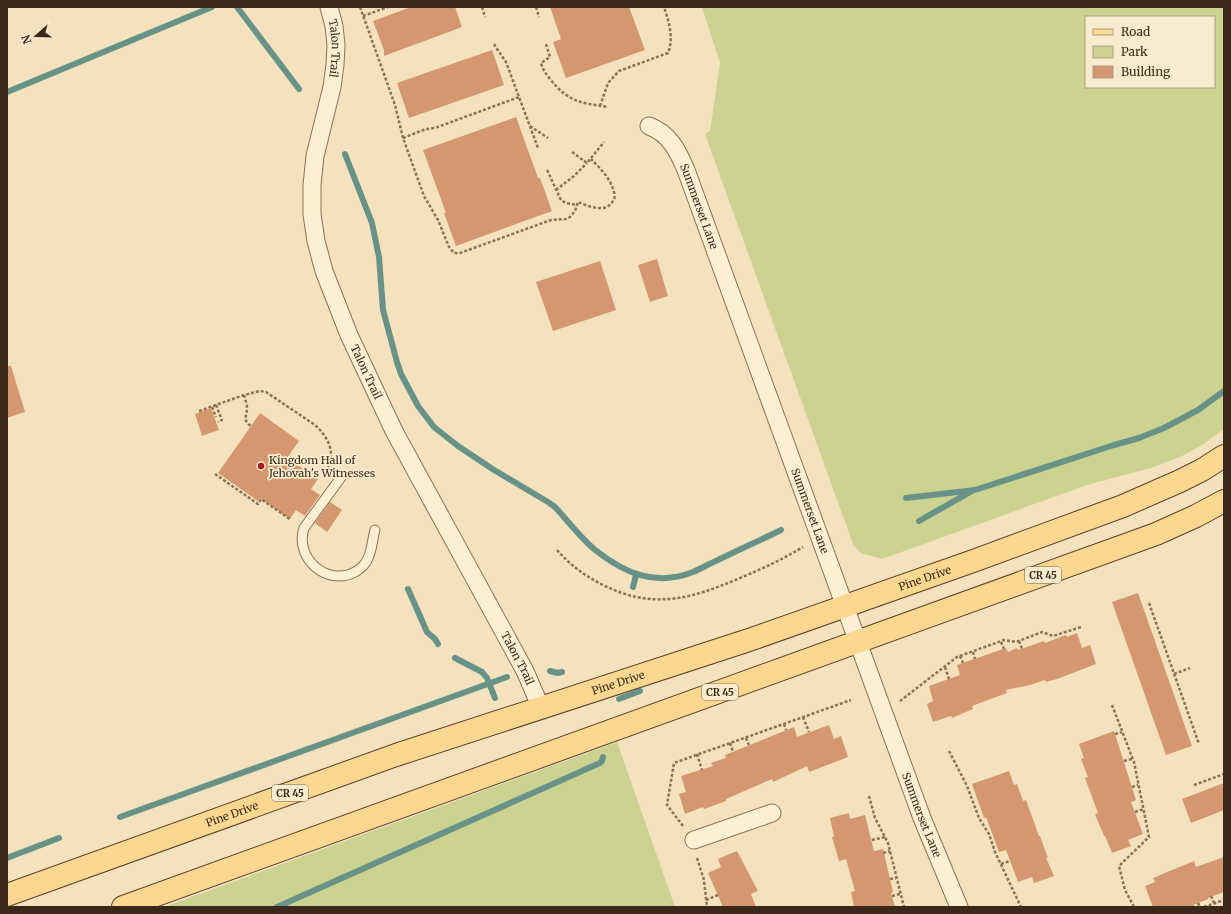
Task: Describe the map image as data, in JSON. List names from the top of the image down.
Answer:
{
  "streets": {
    "main road": ["CR 45", "Pine Drive"],
    "street": ["Talon Trail", "Summerset Lane"]
  },
  "crossings": [
    ["Talon Trail", "Pine Drive"],
    ["Summerset Lane", "CR 45"],
    ["Summerset Lane", "Pine Drive"]
  ],
  "places": ["Kingdom Hall of Jehovah's Witnesses"],
  "legend": ["Road", "Park", "Building"],
  "north": "left"
}
